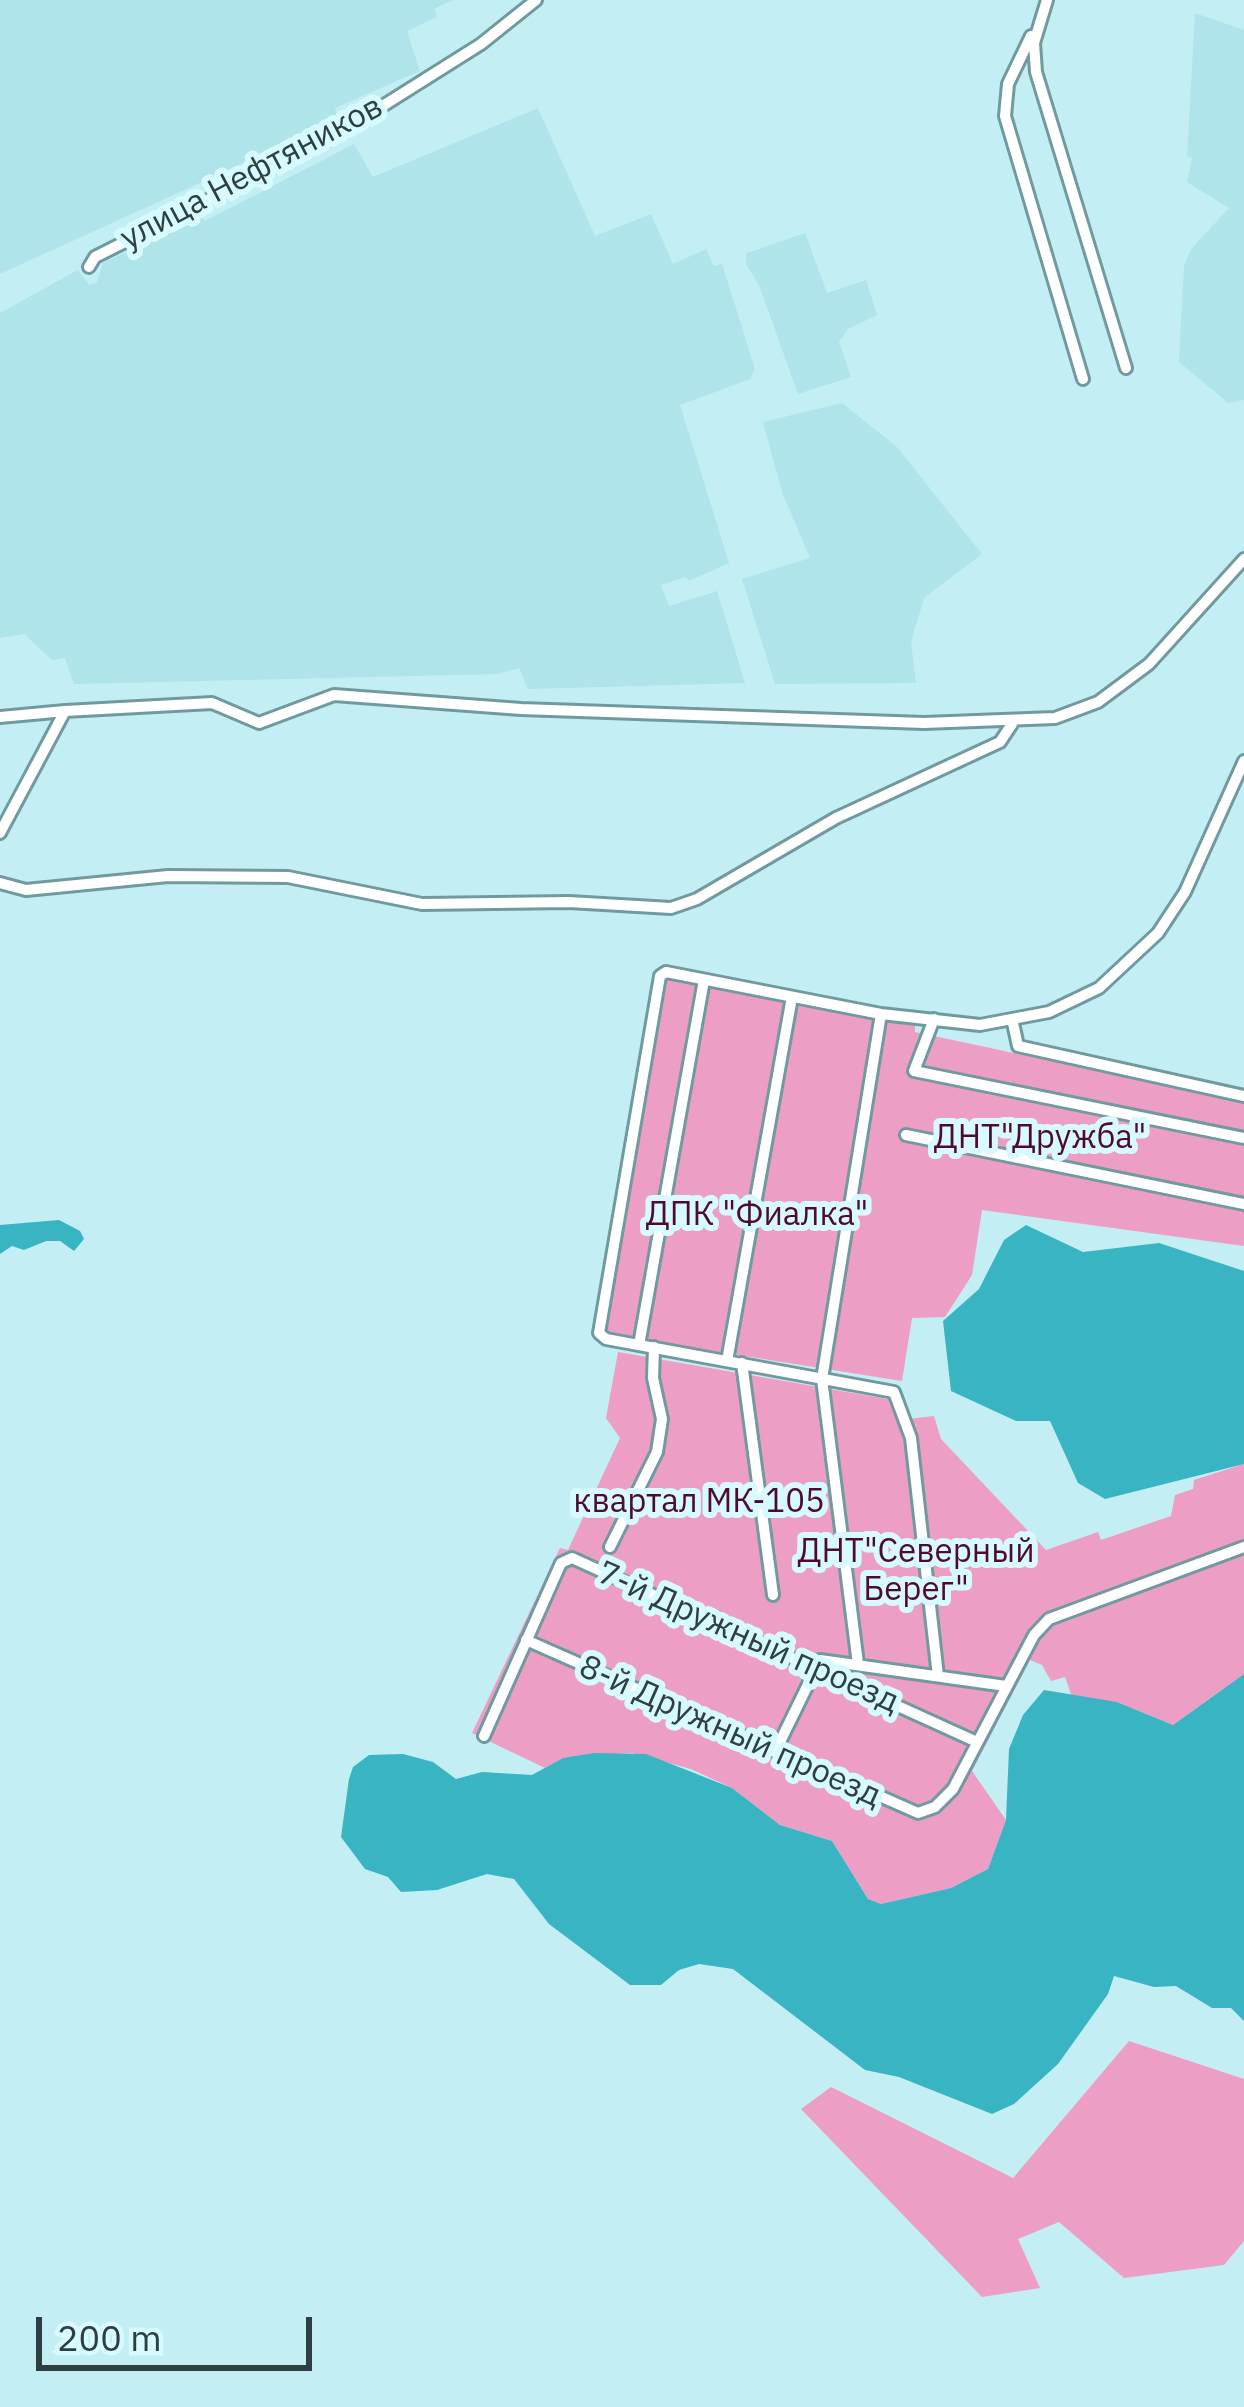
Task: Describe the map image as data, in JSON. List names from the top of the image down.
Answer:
{
  "streets": {
    "street": ["улица Нефтяников", "7-й Дружный проезд", "8-й Дружный проезд"]
  },
  "crossings": [
    ["7-й Дружный проезд", "8-й Дружный проезд"]
  ],
  "parks": [
    "ДНТ\"Дружба\"",
    "ДПК \"Фиалка\"",
    "квартал МК-105",
    "ДНТ\"Северный Берег\""
  ],
  "scale_bar": "200 m"
}
